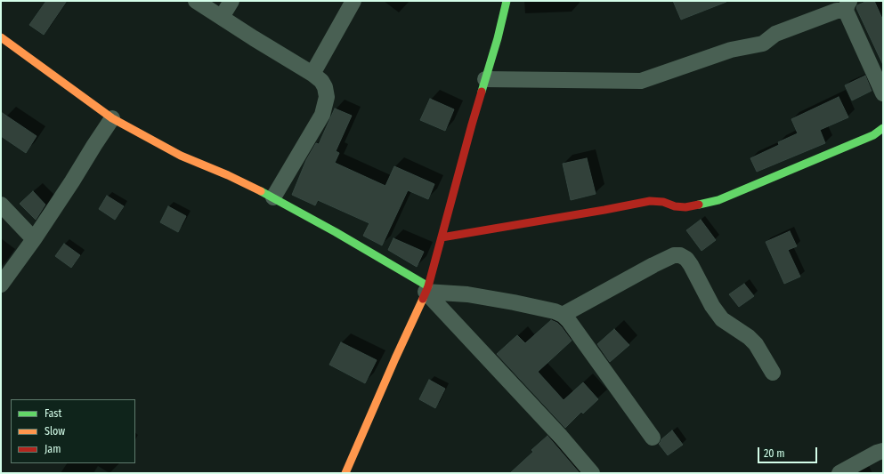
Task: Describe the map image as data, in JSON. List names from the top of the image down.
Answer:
{
  "legend": ["Fast", "Slow", "Jam"],
  "scale_bar": "20 m"
}
